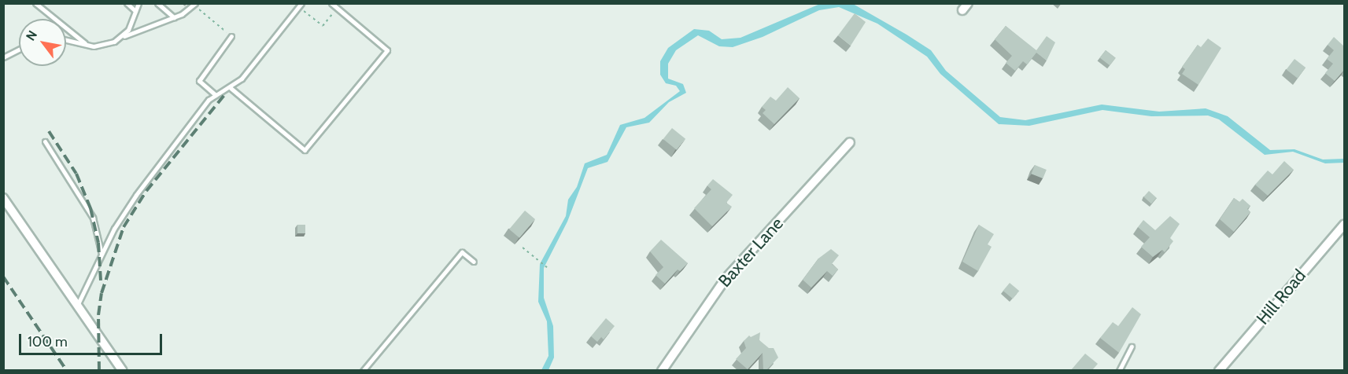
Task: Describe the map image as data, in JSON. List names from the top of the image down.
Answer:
{
  "streets": {
    "street": ["Baxter Lane", "Hill Road"]
  },
  "scale_bar": "100 m",
  "north": "top left"
}
